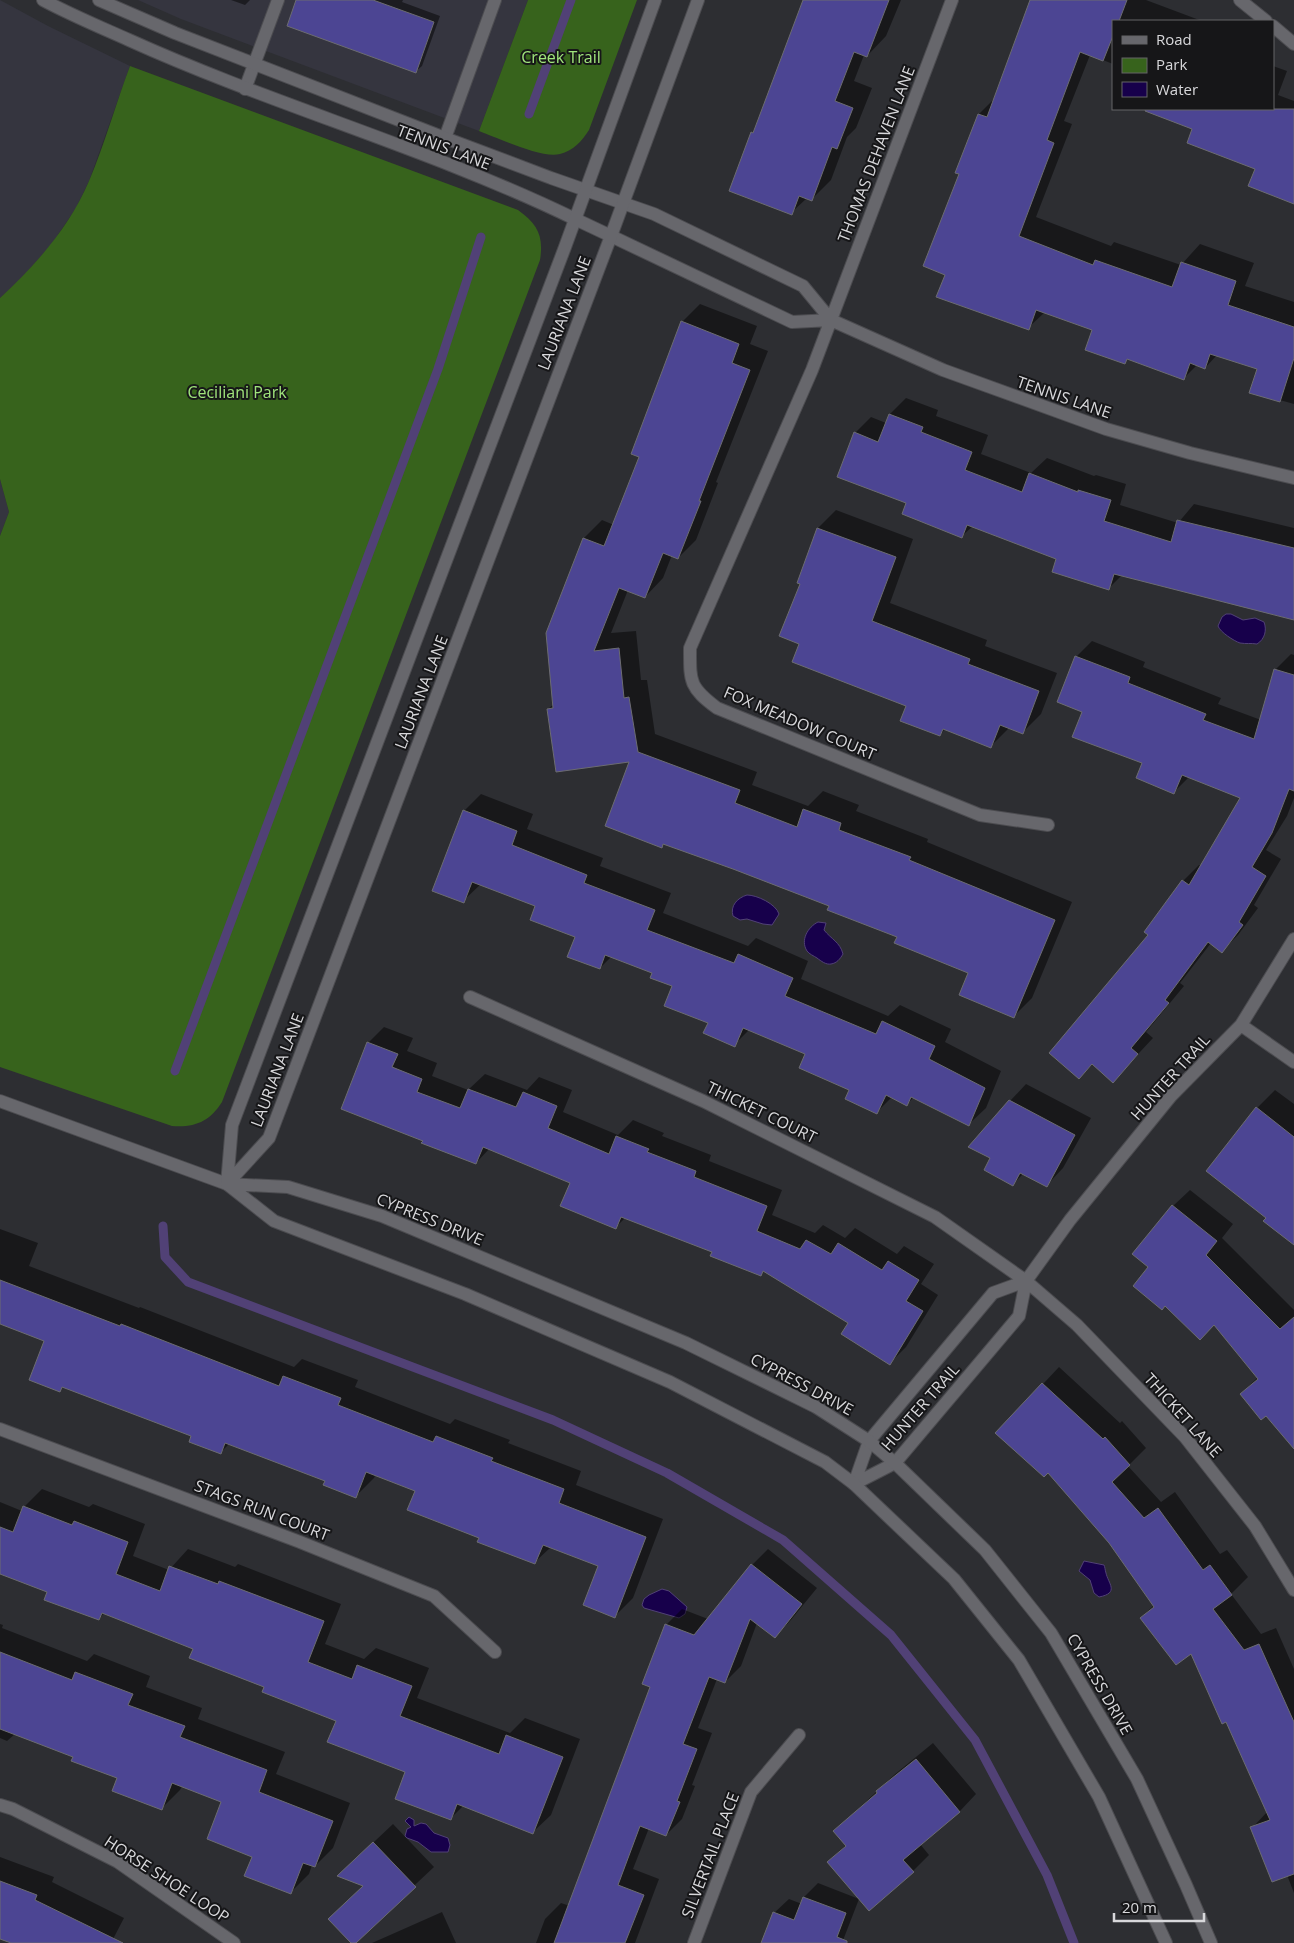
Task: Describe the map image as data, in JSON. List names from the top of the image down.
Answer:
{
  "streets": {
    "street": [
      "TENNIS LANE",
      "THOMAS DEHAVEN LANE",
      "LAURIANA LANE",
      "FOX MEADOW COURT",
      "HUNTER TRAIL",
      "THICKET COURT",
      "CYPRESS DRIVE",
      "THICKET LANE",
      "STAGS RUN COURT",
      "SILVERTAIL PLACE",
      "HORSE SHOE LOOP"
    ]
  },
  "crossings": [
    ["TENNIS LANE", "THOMAS DEHAVEN LANE"],
    ["TENNIS LANE", "LAURIANA LANE"],
    ["TENNIS LANE", "FOX MEADOW COURT"],
    ["THOMAS DEHAVEN LANE", "FOX MEADOW COURT"],
    ["LAURIANA LANE", "CYPRESS DRIVE"],
    ["HUNTER TRAIL", "THICKET COURT"],
    ["HUNTER TRAIL", "CYPRESS DRIVE"],
    ["HUNTER TRAIL", "THICKET LANE"],
    ["THICKET COURT", "THICKET LANE"]
  ],
  "parks": ["Creek Trail", "Ceciliani Park"],
  "legend": ["Road", "Park", "Water"],
  "scale_bar": "20 m"
}
